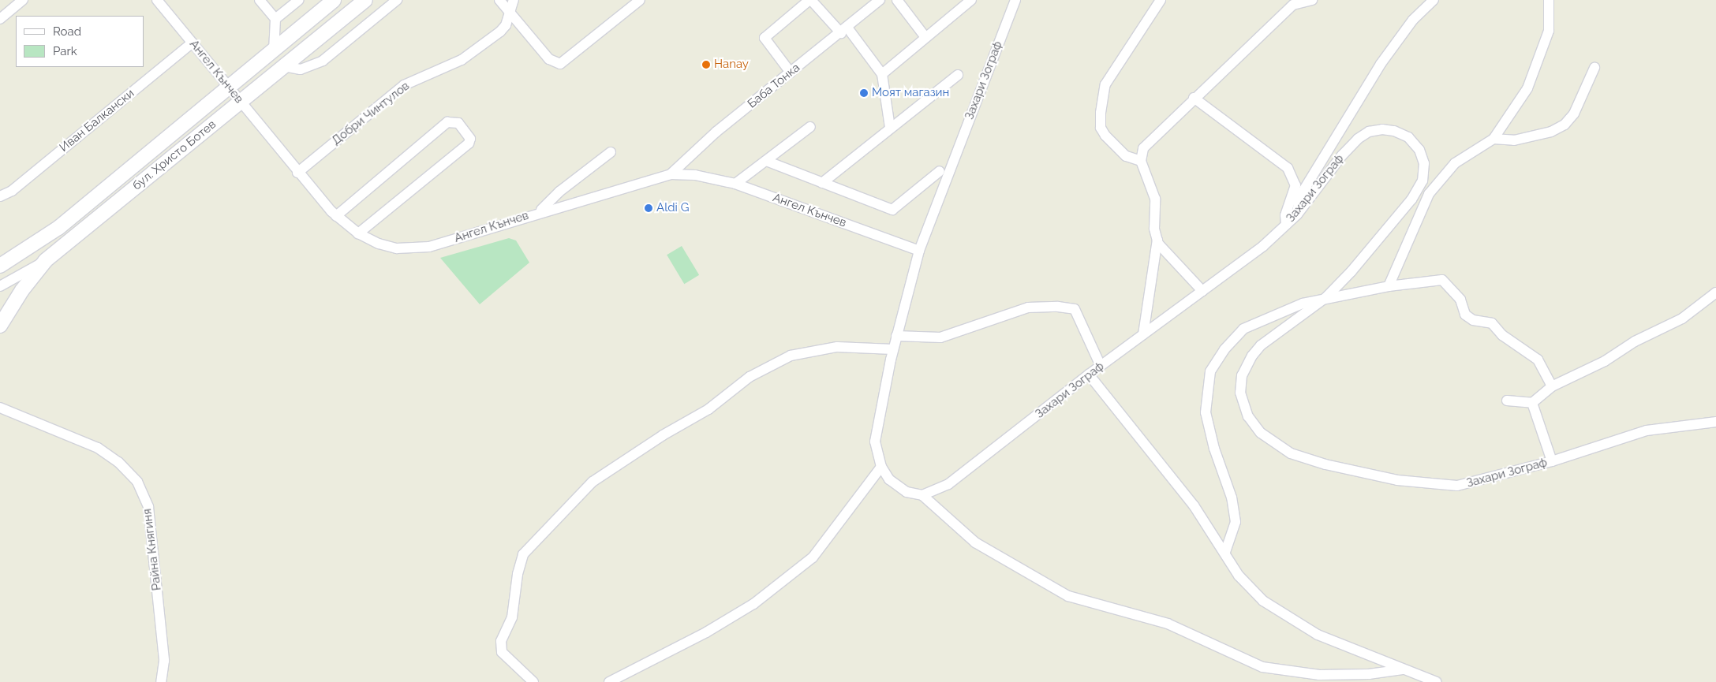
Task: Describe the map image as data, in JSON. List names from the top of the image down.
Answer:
{
  "streets": {
    "main road": ["бул. Христо Ботев"],
    "street": [
      "Ангел Кънчев",
      "Захари Зограф",
      "Баба Тонка",
      "Добри Чинтулов",
      "Иван Балкански",
      "Райна Княгиня"
    ]
  },
  "crossings": [
    ["Ангел Кънчев", "Захари Зограф"],
    ["Ангел Кънчев", "Баба Тонка"],
    ["Ангел Кънчев", "Добри Чинтулов"],
    ["Ангел Кънчев", "Иван Балкански"],
    ["Ангел Кънчев", "бул. Христо Ботев"]
  ],
  "places": ["Hanay", "Моят магазин", "Aldi G"],
  "legend": ["Road", "Park"]
}
